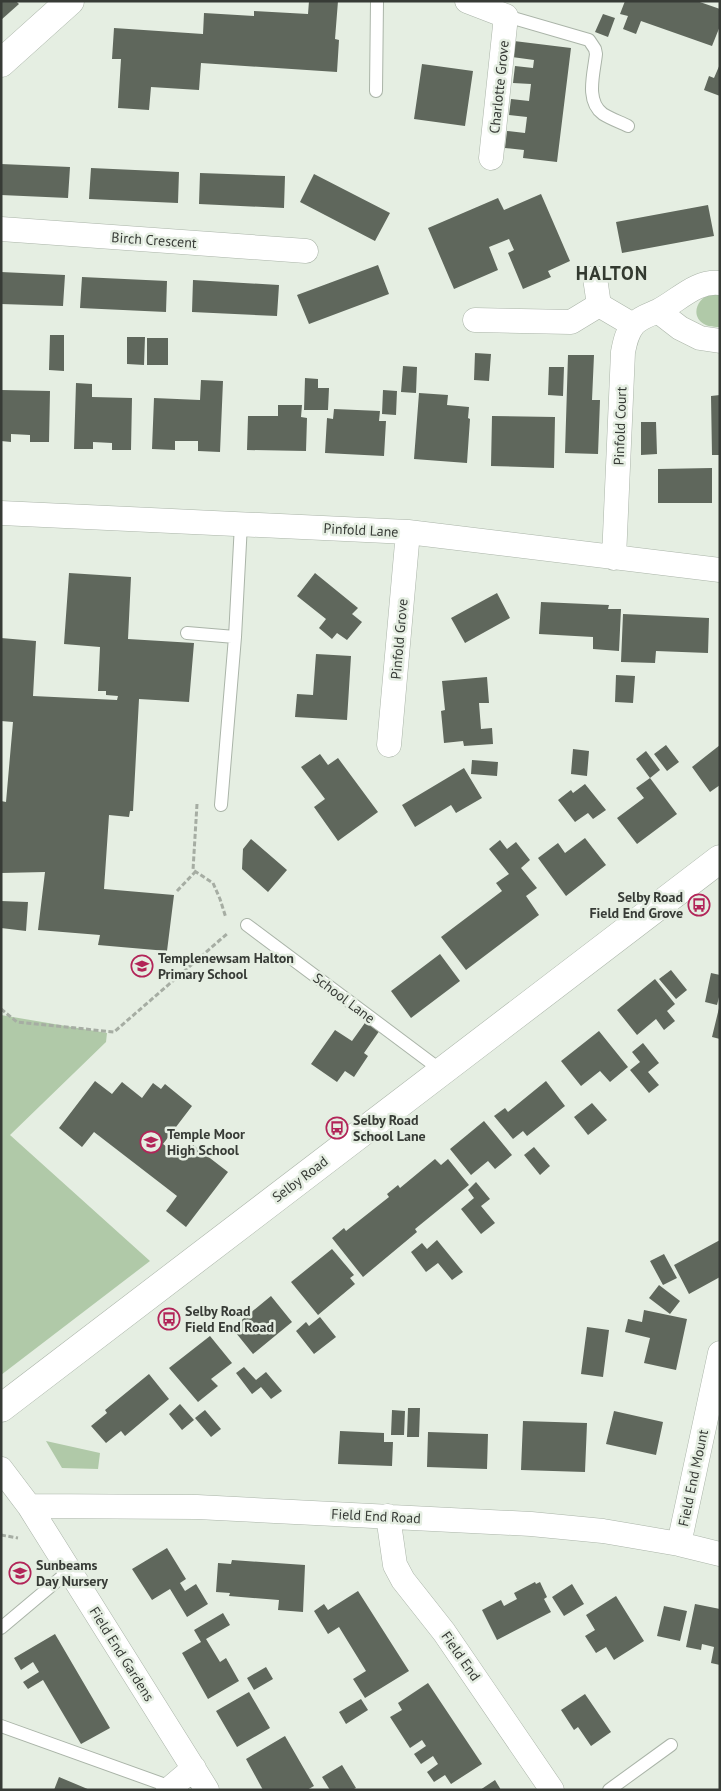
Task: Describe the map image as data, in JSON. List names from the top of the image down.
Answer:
{
  "streets": {
    "main road": ["Selby Road"],
    "street": [
      "Charlotte Grove",
      "Birch Crescent",
      "Pinfold Court",
      "Pinfold Lane",
      "Pinfold Grove",
      "Field End Mount",
      "Field End Road",
      "Field End Gardens",
      "Field End"
    ],
    "lane": ["School Lane"]
  },
  "crossings": [
    ["Pinfold Court", "Pinfold Lane"],
    ["Pinfold Lane", "Pinfold Grove"],
    ["School Lane", "Selby Road"],
    ["Field End Mount", "Field End Road"],
    ["Field End Road", "Field End Gardens"],
    ["Field End Road", "Field End"]
  ],
  "districts": ["HALTON"],
  "places": {
    "bus stop": ["Selby Road Field End Grove", "Selby Road School Lane", "Selby Road Field End Road"],
    "school or university": ["Templenewsam Halton Primary School", "Temple Moor High School", "Sunbeams Day Nursery"]
  }
}
